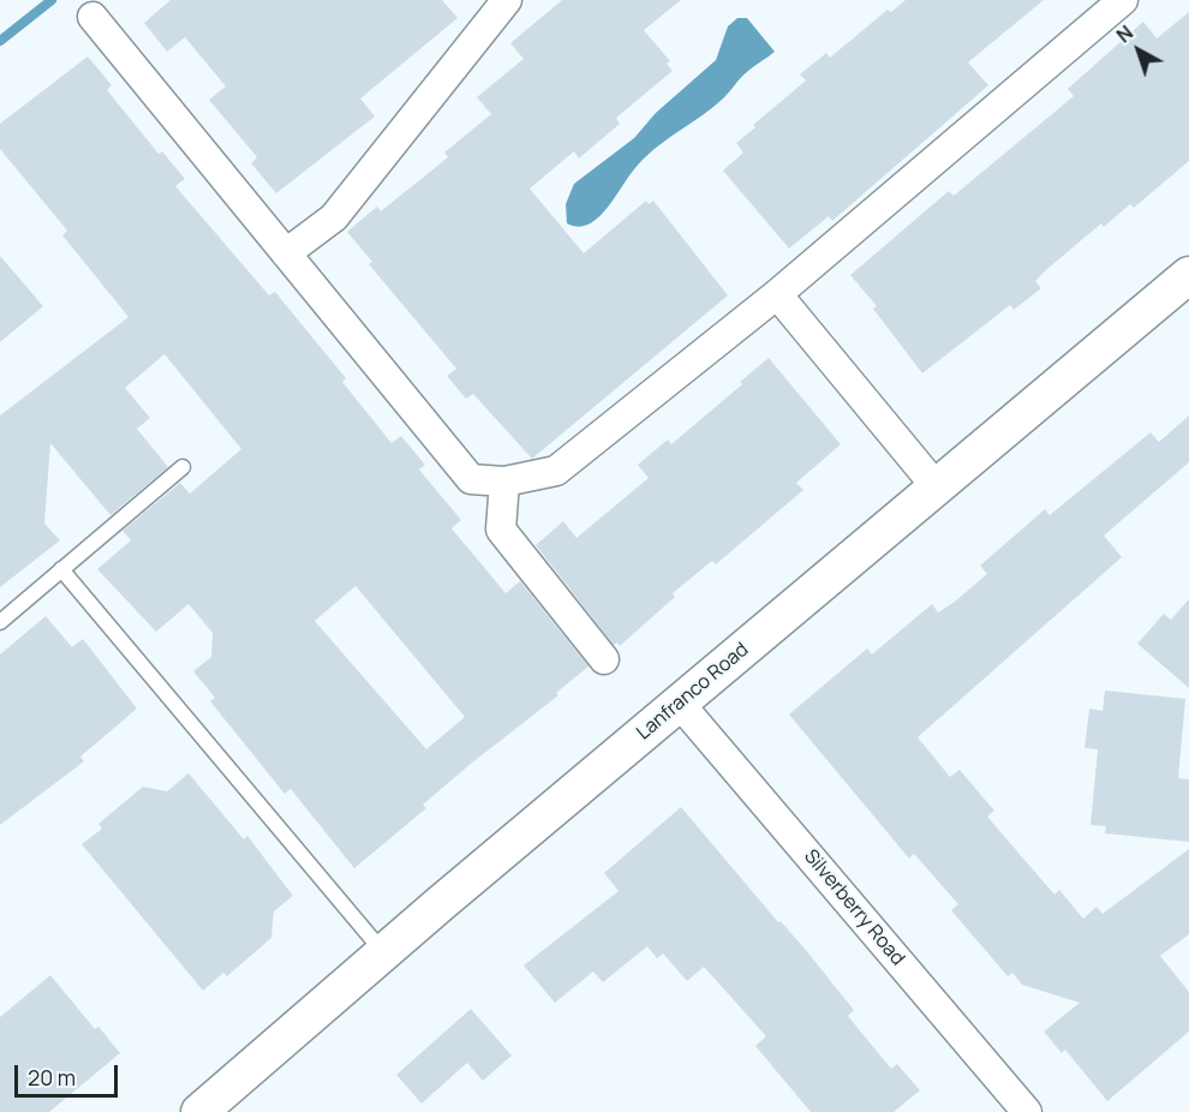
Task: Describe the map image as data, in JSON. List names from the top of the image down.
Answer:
{
  "streets": {
    "street": ["Lanfranco Road", "Silverberry Road"]
  },
  "crossings": [
    ["Lanfranco Road", "Silverberry Road"]
  ],
  "scale_bar": "20 m",
  "north": "top left"
}
